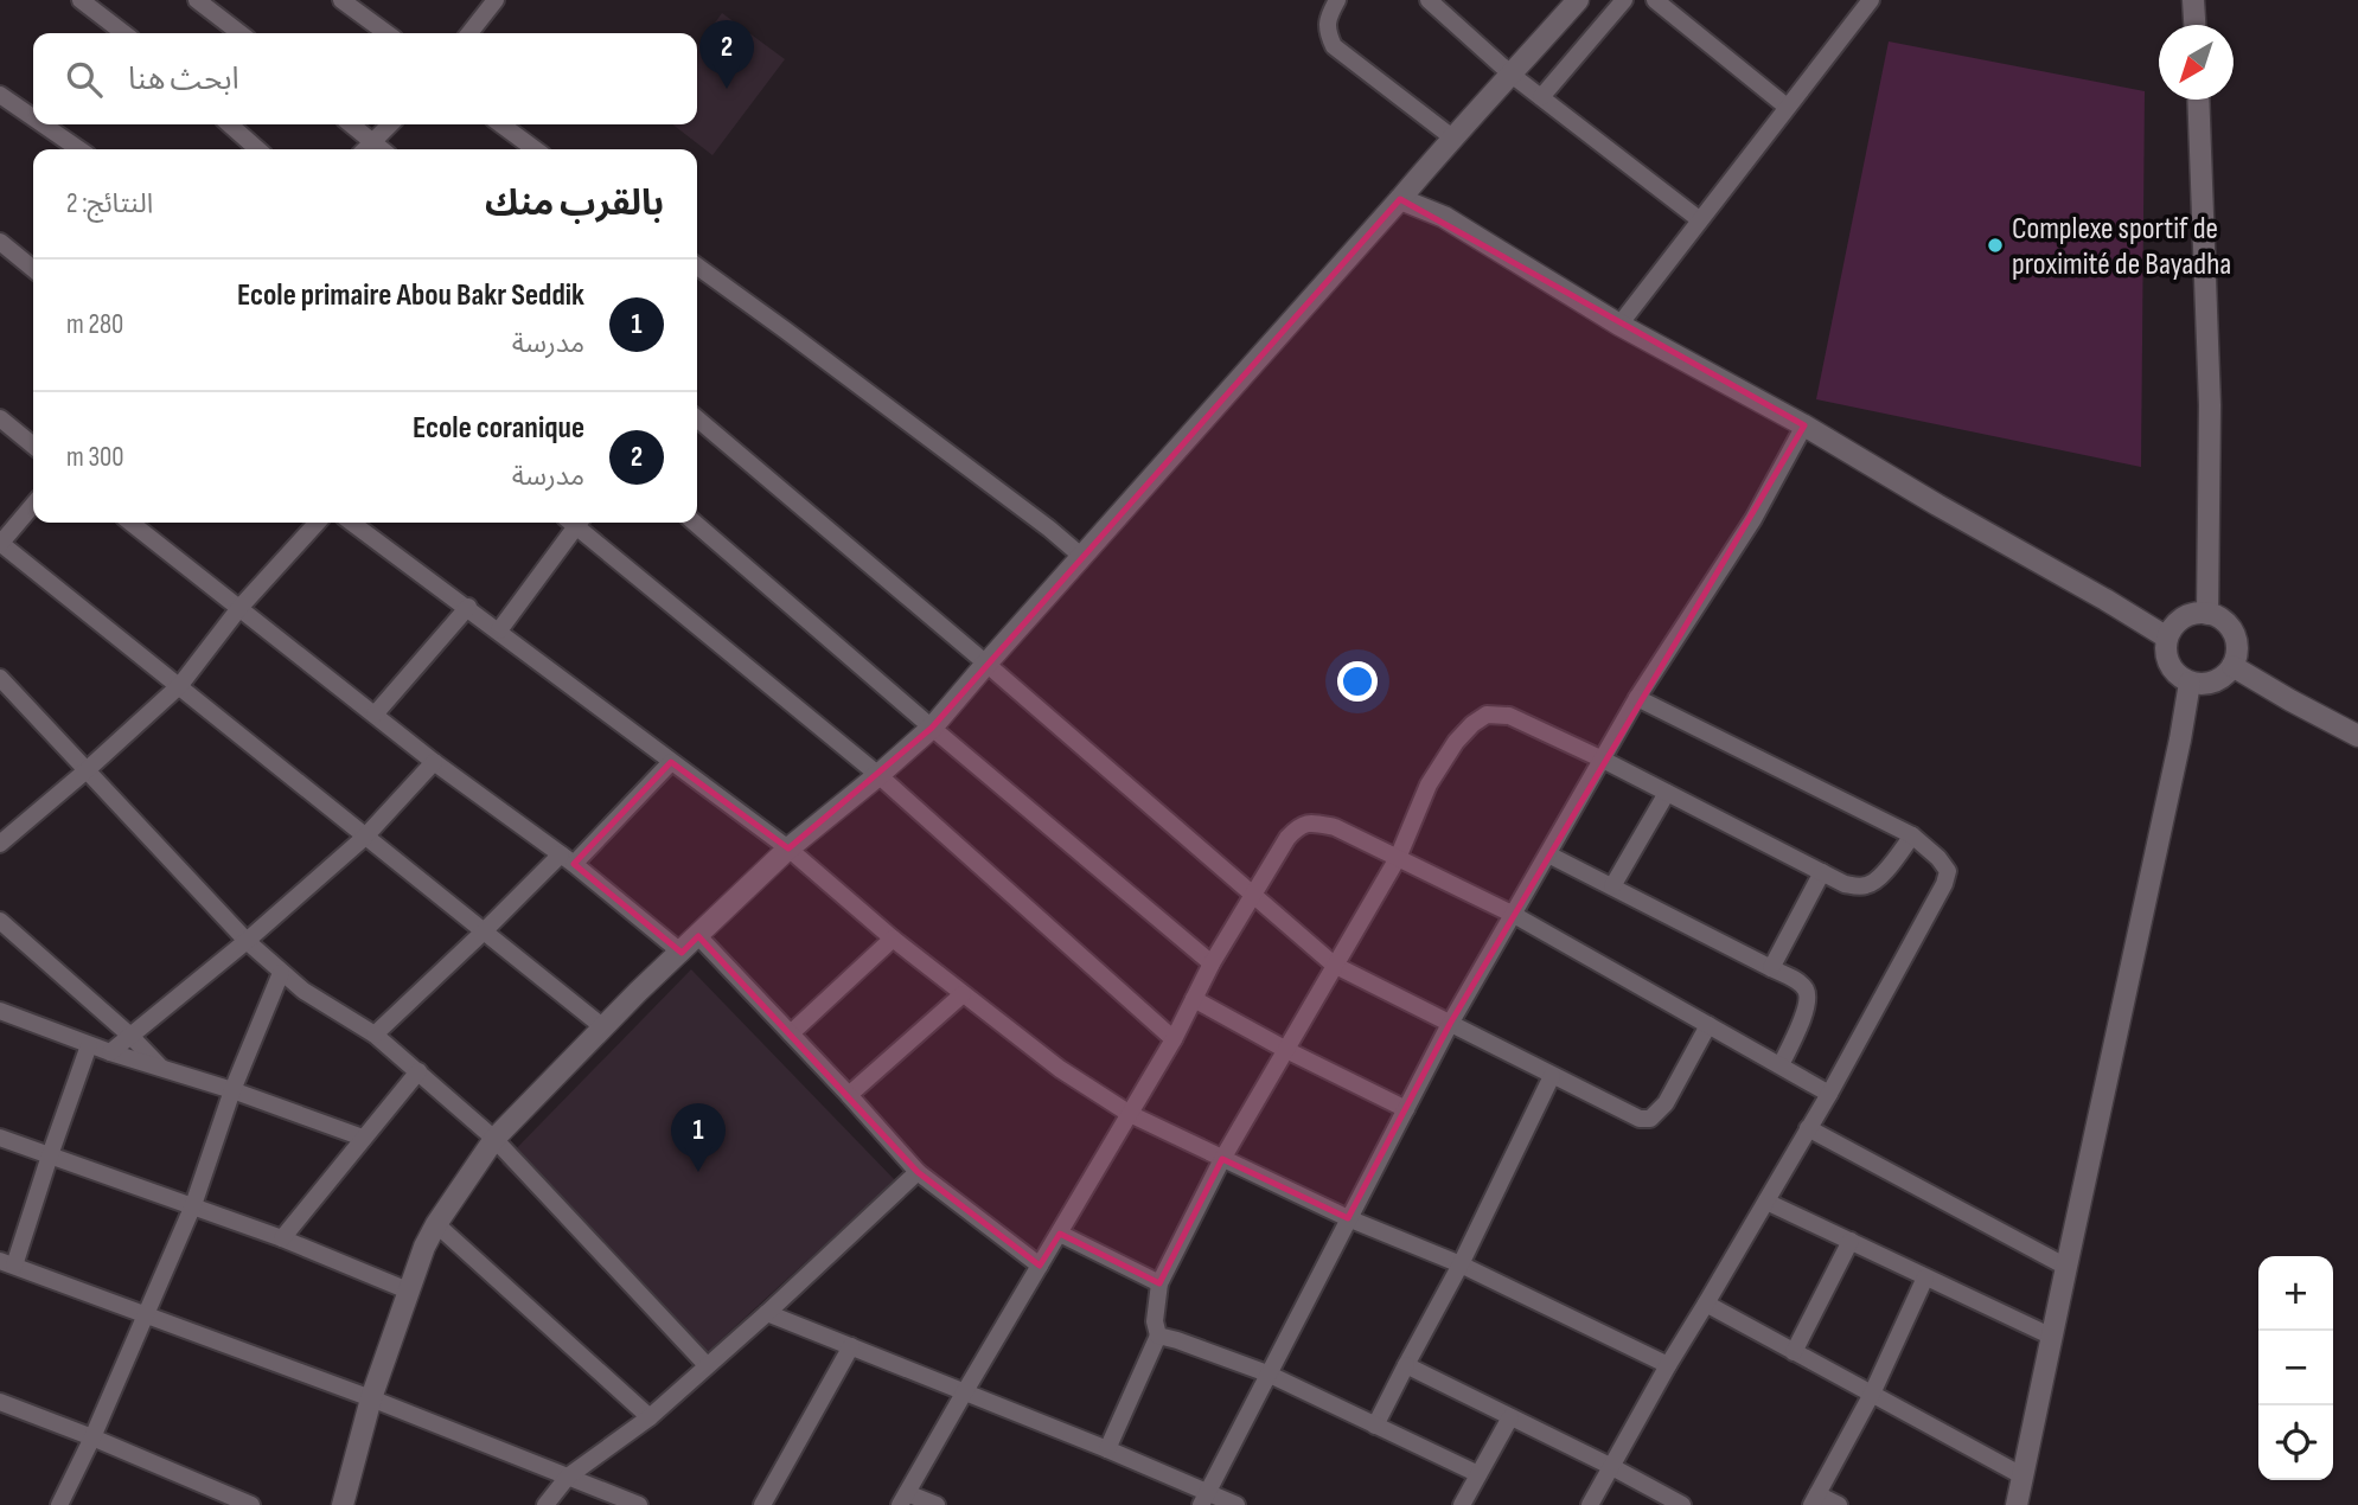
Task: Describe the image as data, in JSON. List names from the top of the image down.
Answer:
{
  "places": ["Complexe sportif de proximité de Bayadha"],
  "north": "bottom left",
  "page": {
    "pins": ["2", "1"],
    "search": "ابحث هنا",
    "heading": ["بالقرب منك", "النتائج: 2"],
    "list": [
      {
        "mark": "1",
        "name": "Ecole primaire Abou Bakr Seddik",
        "note": "مدرسة",
        "value": "280 m"
      },
      {
        "mark": "2",
        "name": "Ecole coranique",
        "note": "مدرسة",
        "value": "300 m"
      }
    ],
    "map_buttons": ["+", "−"]
  }
}
